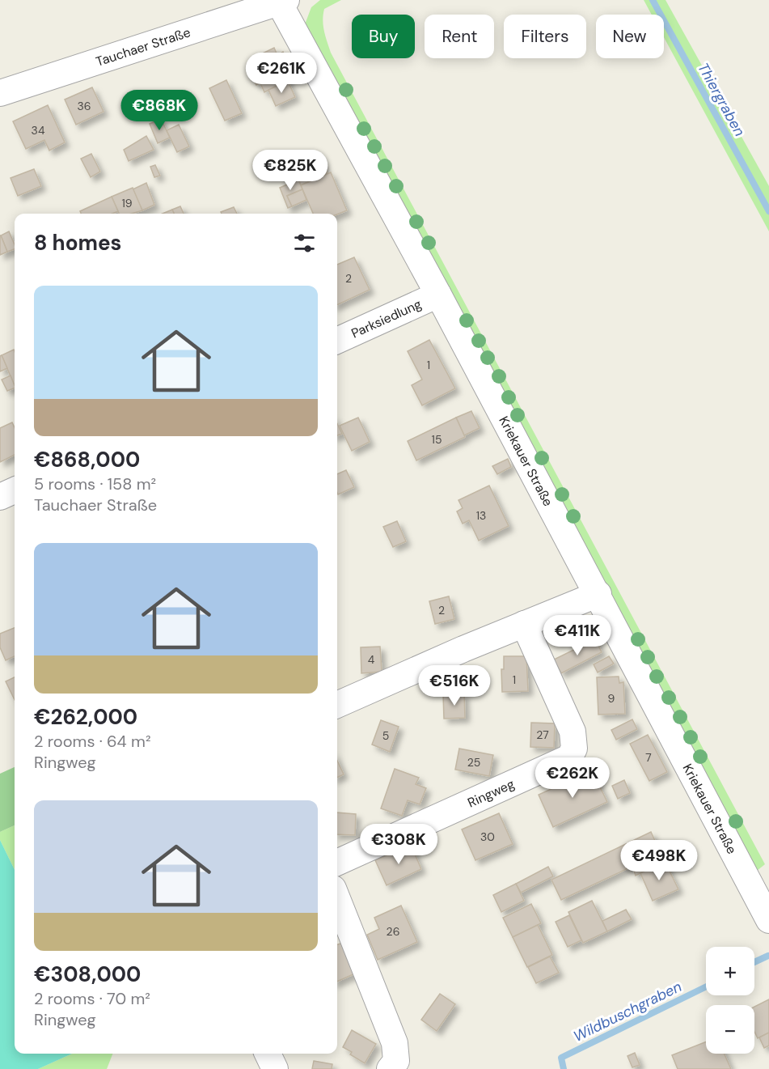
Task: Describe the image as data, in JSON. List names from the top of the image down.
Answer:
{
  "streets": {
    "street": [
      "Tauchaer Straße",
      "Parksiedlung",
      "Kriekauer Straße",
      "Ringweg"
    ]
  },
  "crossings": [
    ["Tauchaer Straße", "Kriekauer Straße"],
    ["Parksiedlung", "Kriekauer Straße"]
  ],
  "water": ["Thiergraben", "Wildbuschgraben"],
  "house_numbers": [
    "36",
    "34",
    "19",
    "2",
    "1",
    "15",
    "13",
    "2",
    "4",
    "1",
    "9",
    "27",
    "5",
    "7",
    "25",
    "30",
    "26"
  ],
  "page": {
    "chip": [
      "Buy",
      "Rent",
      "Filters",
      "New"
    ],
    "price": [
      "€261K",
      "€868K",
      "€825K",
      "€411K",
      "€516K",
      "€262K",
      "€308K",
      "€498K"
    ],
    "heading": "8 homes",
    "list": [
      {
        "name": "€868,000",
        "note": "5 rooms · 158 m² · Tauchaer Straße"
      },
      {
        "name": "€262,000",
        "note": "2 rooms · 64 m² · Ringweg"
      },
      {
        "name": "€308,000",
        "note": "2 rooms · 70 m² · Ringweg"
      }
    ],
    "map_buttons": ["+", "−"]
  }
}
